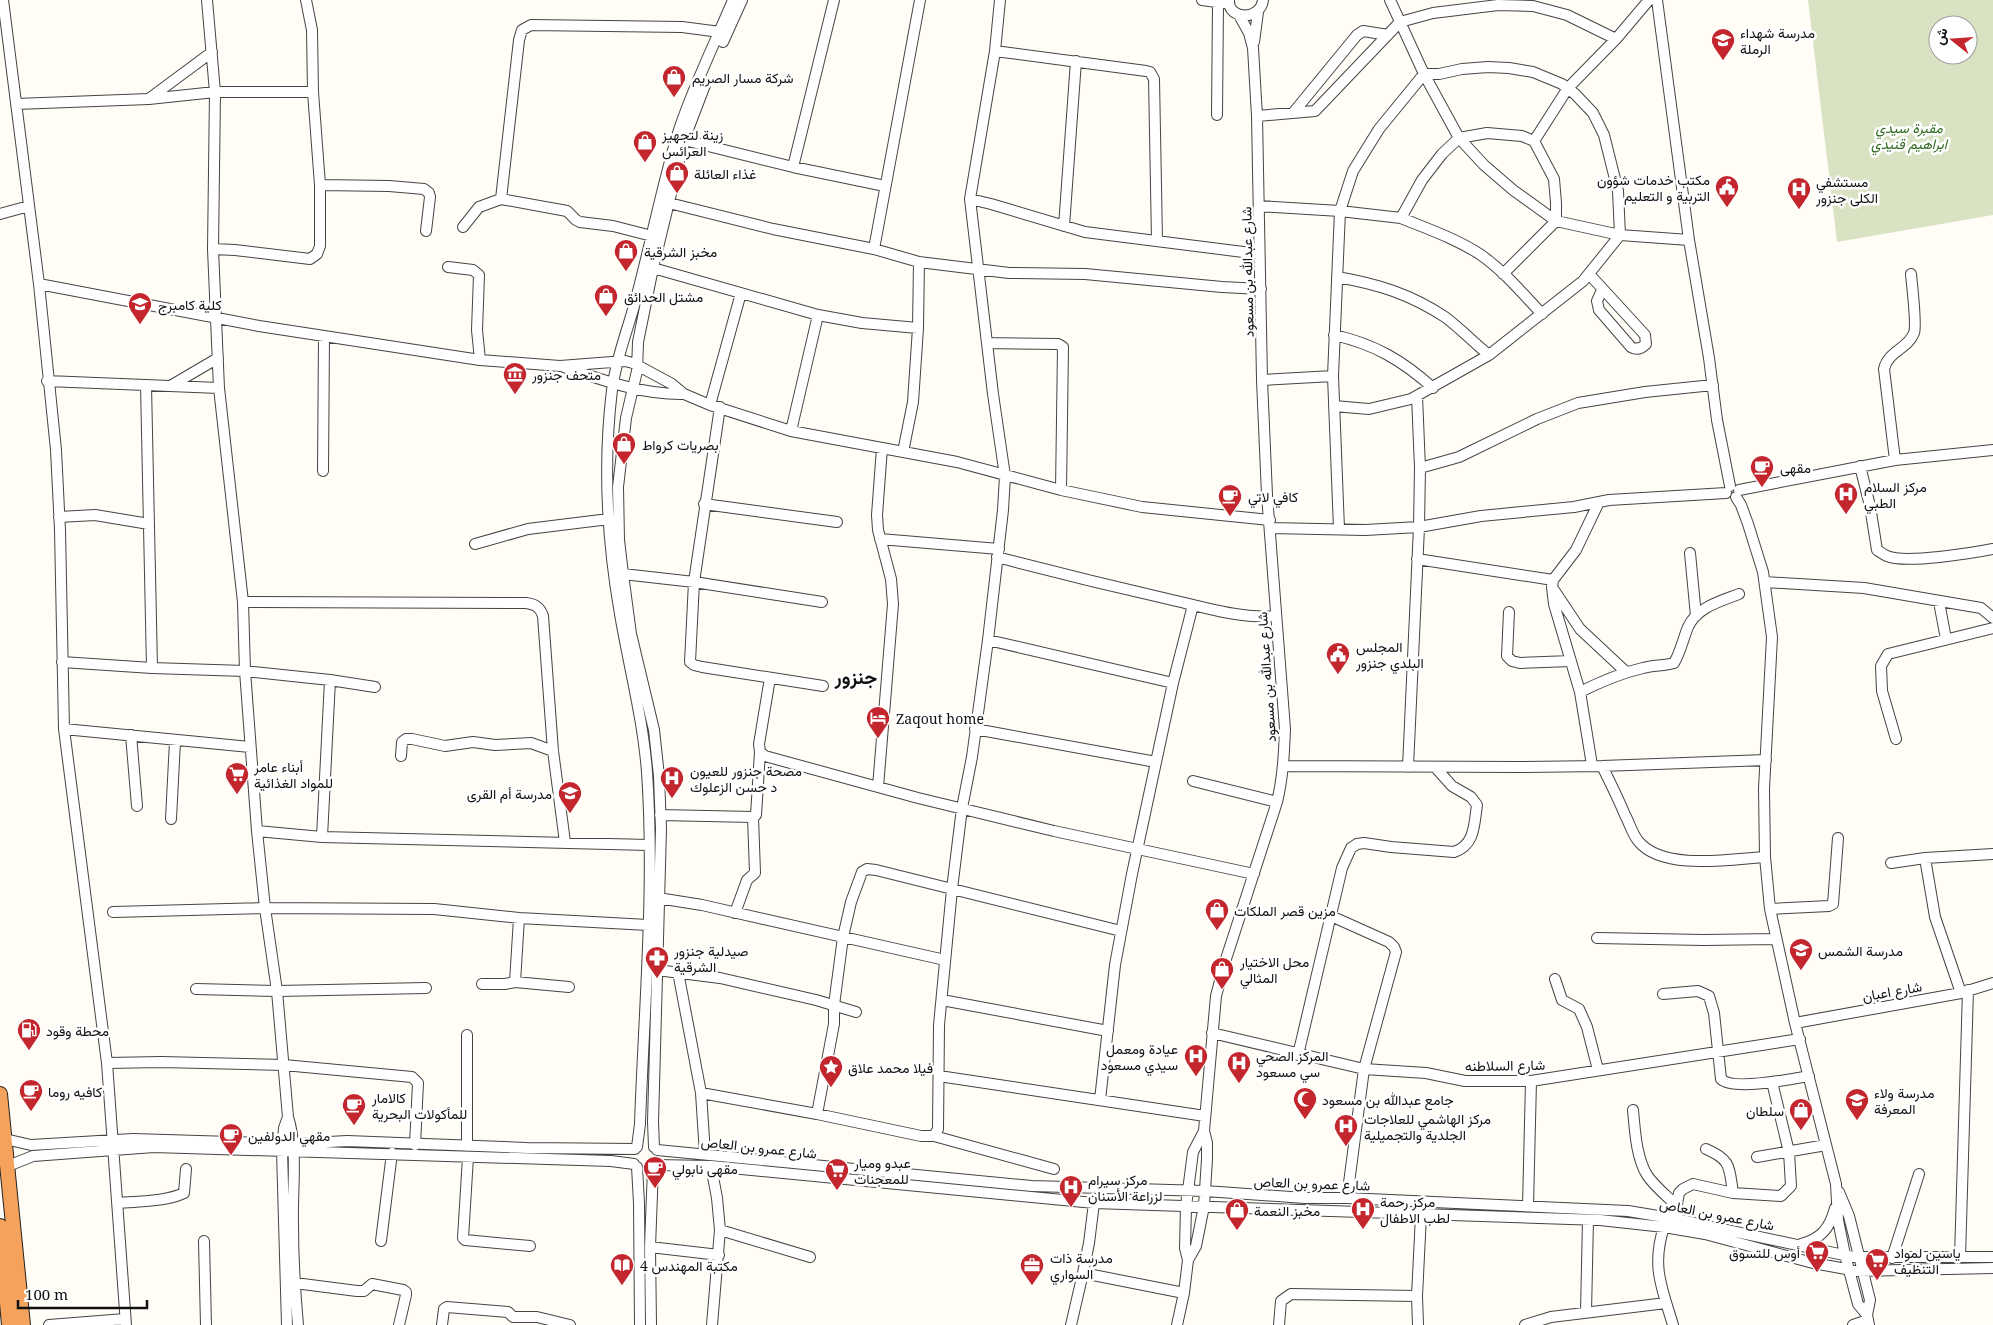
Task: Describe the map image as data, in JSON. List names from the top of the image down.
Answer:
{
  "streets": {
    "street": [
      "شارع عبدالله بن مسعود",
      "شارع اعبان",
      "شارع السلاطنه",
      "شارع عمرو بن العاص"
    ]
  },
  "crossings": [
    ["شارع عبدالله بن مسعود", "شارع السلاطنه"],
    ["شارع عبدالله بن مسعود", "شارع عمرو بن العاص"]
  ],
  "districts": ["جنزور"],
  "parks": ["مقبرة سيدي ابراهيم قنيدي"],
  "places": {
    "school or university": [
      "مدرسة شهداء الرملة",
      "كلية كامبرج",
      "مدرسة أم القرى",
      "مدرسة الشمس",
      "مدرسة ولاء المعرفة"
    ],
    "shop": [
      "شركة مسار الصريم",
      "زينة لتجهيز العرائس",
      "غذاء العائلة",
      "مخبز الشرقية",
      "مشتل الحدائق",
      "بصريات كرواط",
      "مزين قصر الملكات",
      "محل الاختيار المثالي",
      "سلطان",
      "مخبز النعمة"
    ],
    "public building": ["مكتب خدمات شؤون التربية و التعليم", "المجلس البلدي جنزور"],
    "hospital": [
      "مستشفي الكلى جنزور",
      "مركز السلام الطبي",
      "مصحة جنزور للعيون د حسن الزعلوك",
      "عيادة ومعمل سيدي مسعود",
      "المركز الصحي سي مسعود",
      "مركز الهاشمي للعلاجات الجلدية والتجميلية",
      "مركز سيرام لزراعة الأسنان",
      "مركز رحمة لطب الاطفال"
    ],
    "museum": ["متحف جنزور"],
    "cafe": [
      "مقهى",
      "كافي لاتي",
      "كافيه روما",
      "كالامار للمأكولات البحرية",
      "مقهي الدولفين",
      "مقهى نابولي"
    ],
    "hotel": ["Zaqout home"],
    "supermarket": [
      "أبناء عامر للمواد الغذائية",
      "عبدو وميار للمعجنات",
      "أوس للتسوق",
      "ياسين لمواد التنظيف"
    ],
    "pharmacy": ["صيدلية جنزور الشرقية"],
    "fuel station": ["محطة وقود"],
    "place": ["فيلا محمد علاق"],
    "mosque": ["جامع عبدالله بن مسعود"],
    "library": ["مكتبة المهندس 4"],
    "office": ["مدرسة ذات السواري"]
  },
  "scale_bar": "100 m",
  "north": "left"
}
